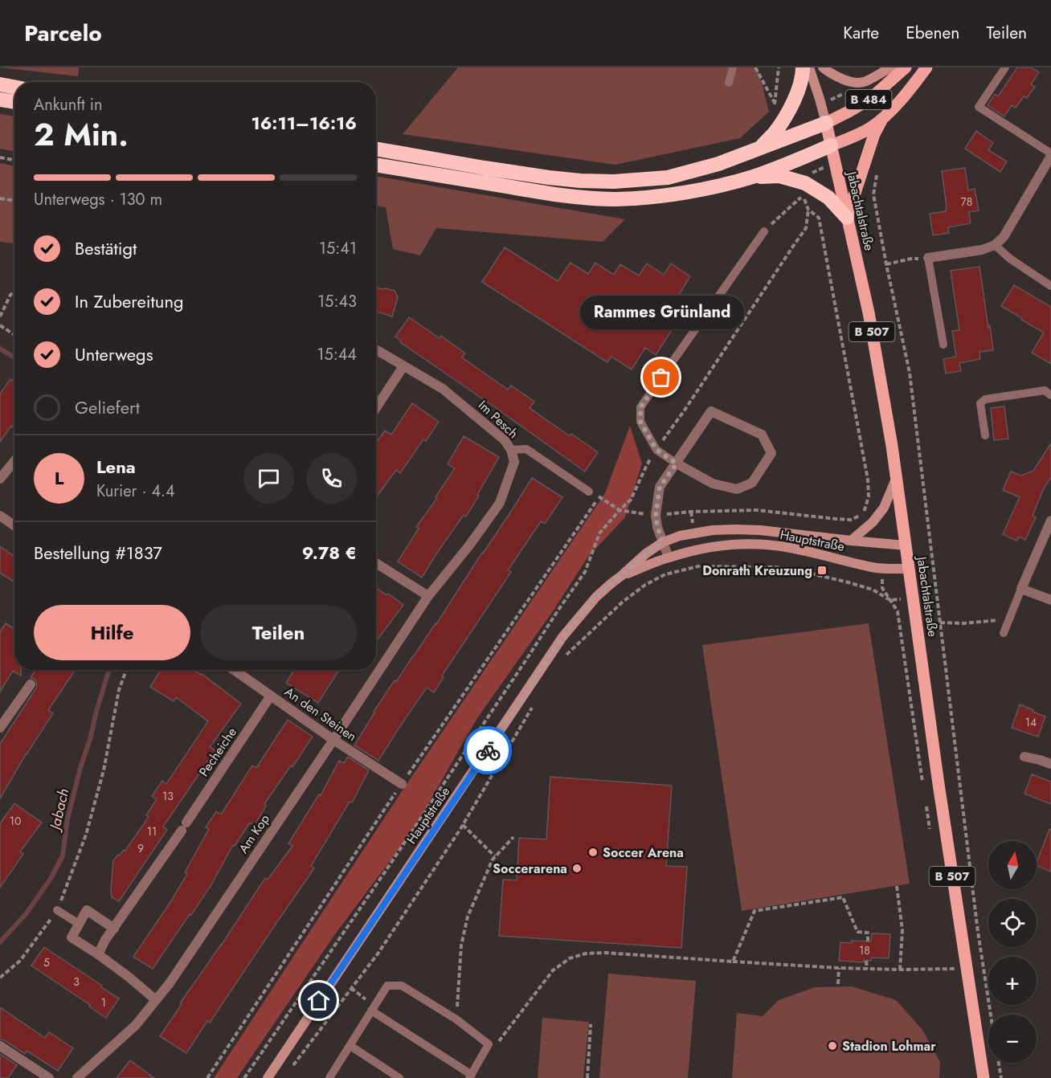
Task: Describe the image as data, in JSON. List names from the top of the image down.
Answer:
{
  "streets": {
    "main road": [
      "B 484",
      "Jabachtalstraße",
      "B 507",
      "Hauptstraße"
    ],
    "street": [
      "Im Pesch",
      "An den Steinen",
      "Pecheiche",
      "Am Kop"
    ]
  },
  "crossings": [
    ["B 484", "Jabachtalstraße"],
    ["Jabachtalstraße", "Hauptstraße"],
    ["Im Pesch", "Am Kop"],
    ["An den Steinen", "Pecheiche"],
    ["An den Steinen", "Am Kop"]
  ],
  "water": ["Jabach"],
  "places": {
    "other": [
      "Rammes Grünland",
      "Soccer Arena",
      "Soccerarena",
      "Stadion Lohmar"
    ],
    "transit": ["Donrath Kreuzung"]
  },
  "house_numbers": [
    "78",
    "14",
    "13",
    "10",
    "11",
    "9",
    "18",
    "5",
    "3",
    "1"
  ],
  "north": "top",
  "page": {
    "header": "Parcelo",
    "nav": ["Karte", "Ebenen", "Teilen"],
    "heading": ["2 Min.", "Ankunft in", "16:11–16:16"],
    "panel": [
      "Lena",
      "Kurier · 4.4",
      "Bestellung #1837",
      "9.78 €"
    ],
    "bar": "Unterwegs · 130 m",
    "list": [
      ["Bestätigt", "15:41"],
      ["In Zubereitung", "15:43"],
      ["Unterwegs", "15:44"],
      "Geliefert"
    ],
    "bubble": "Rammes Grünland",
    "round": "L",
    "buttons": ["Hilfe", "Teilen"],
    "map_buttons": ["+", "−"]
  }
}
